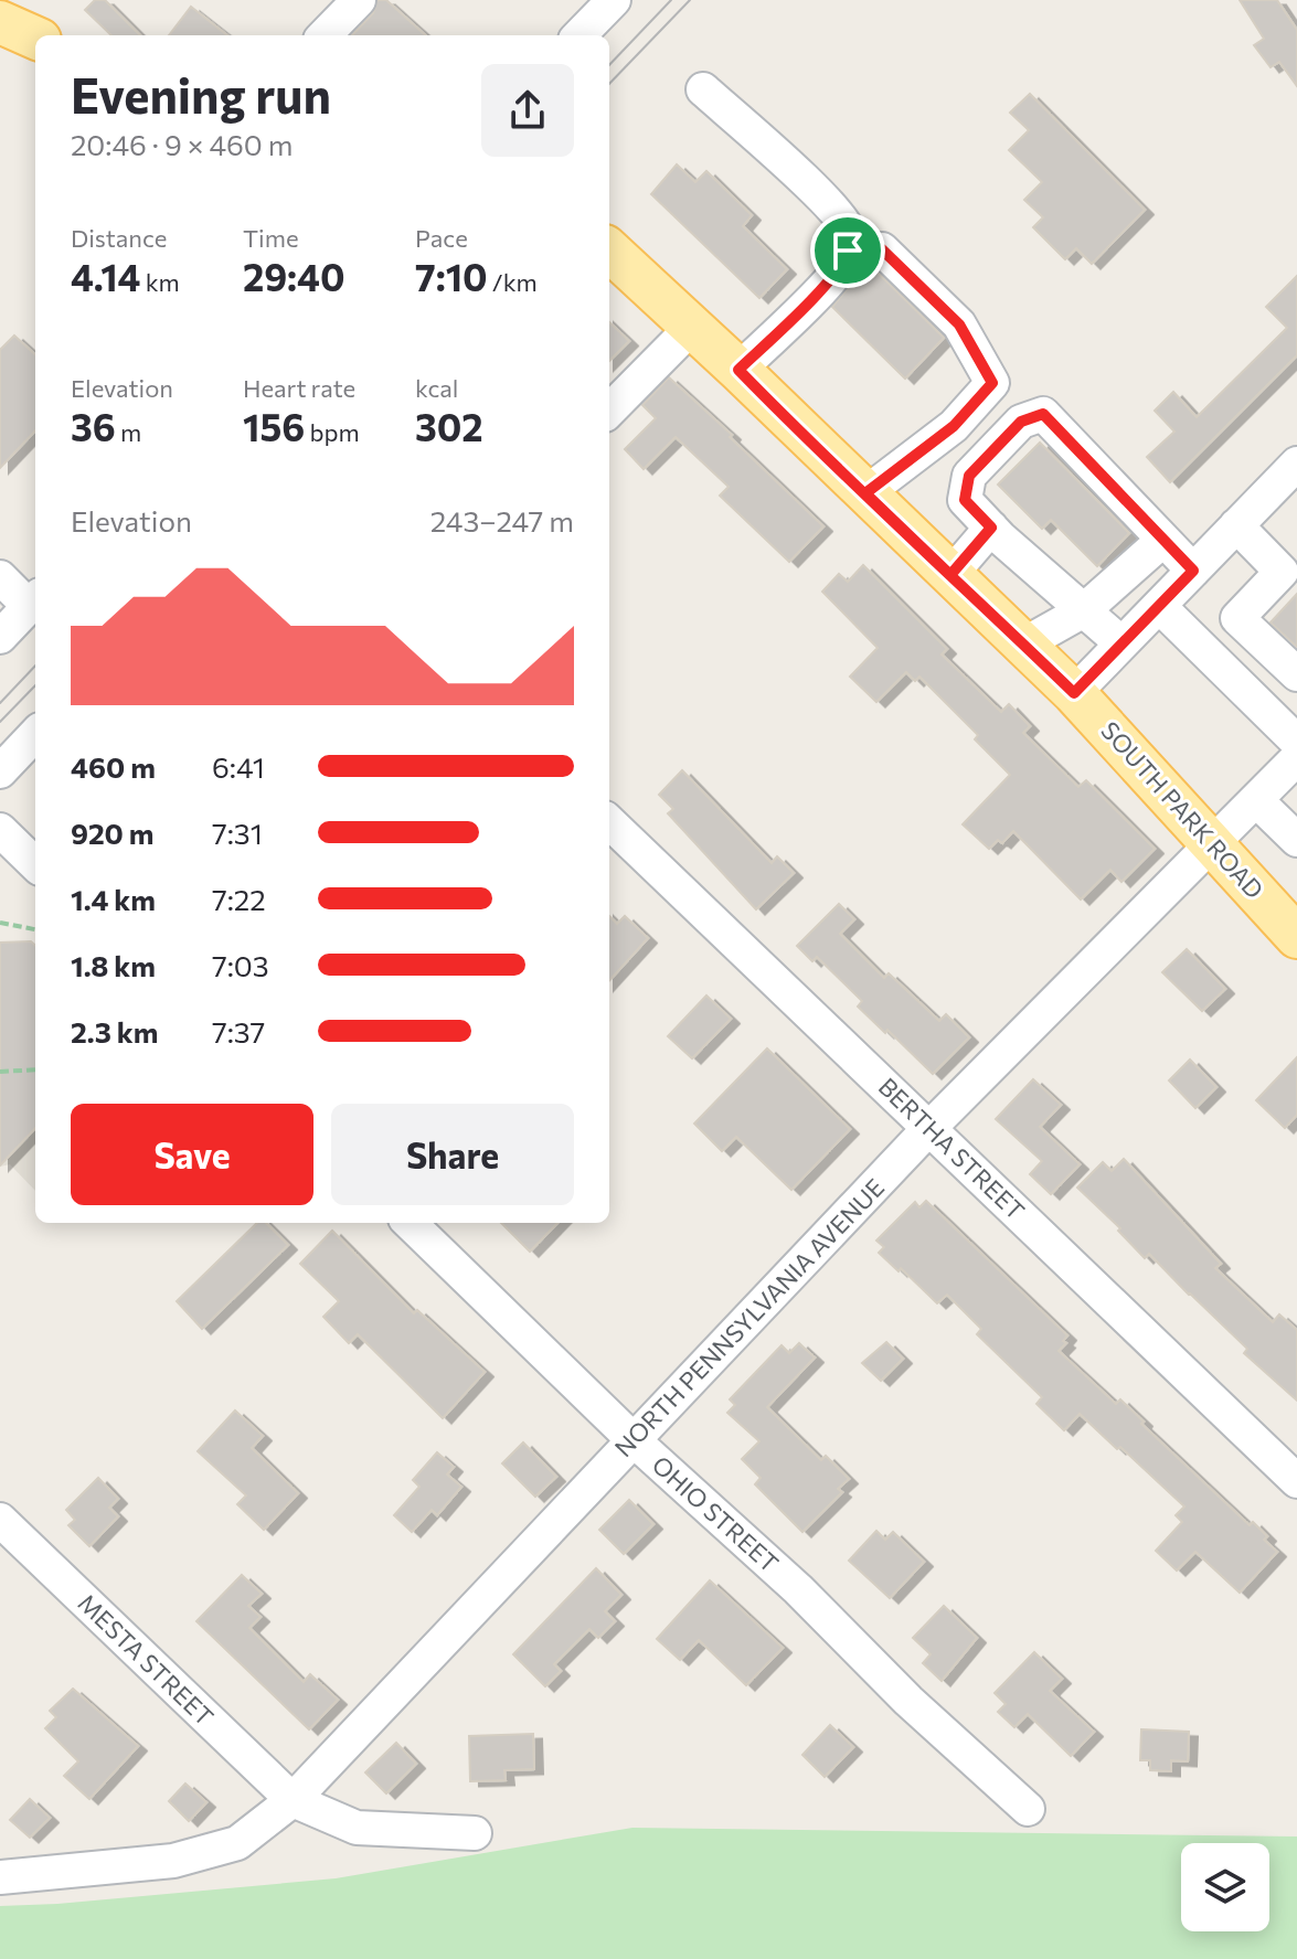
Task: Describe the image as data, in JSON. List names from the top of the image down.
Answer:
{
  "streets": {
    "main road": ["SOUTH PARK ROAD"],
    "street": [
      "BERTHA STREET",
      "NORTH PENNSYLVANIA AVENUE",
      "OHIO STREET",
      "MESTA STREET"
    ]
  },
  "crossings": [
    ["SOUTH PARK ROAD", "NORTH PENNSYLVANIA AVENUE"],
    ["BERTHA STREET", "NORTH PENNSYLVANIA AVENUE"],
    ["NORTH PENNSYLVANIA AVENUE", "OHIO STREET"],
    ["NORTH PENNSYLVANIA AVENUE", "MESTA STREET"]
  ],
  "page": {
    "heading": ["Evening run", "20:46 · 9 × 460 m"],
    "stats": [
      ["Distance", "4.14 km"],
      ["Time", "29:40"],
      ["Pace", "7:10 /km"],
      ["Elevation", "36 m"],
      ["Heart rate", "156 bpm"],
      ["kcal", "302"]
    ],
    "chart": ["Elevation", "243–247 m"],
    "list": [
      {
        "name": "460 m",
        "note": "6:41"
      },
      {
        "name": "920 m",
        "note": "7:31"
      },
      {
        "name": "1.4 km",
        "note": "7:22"
      },
      {
        "name": "1.8 km",
        "note": "7:03"
      },
      {
        "name": "2.3 km",
        "note": "7:37"
      }
    ],
    "buttons": ["Save", "Share"]
  }
}
